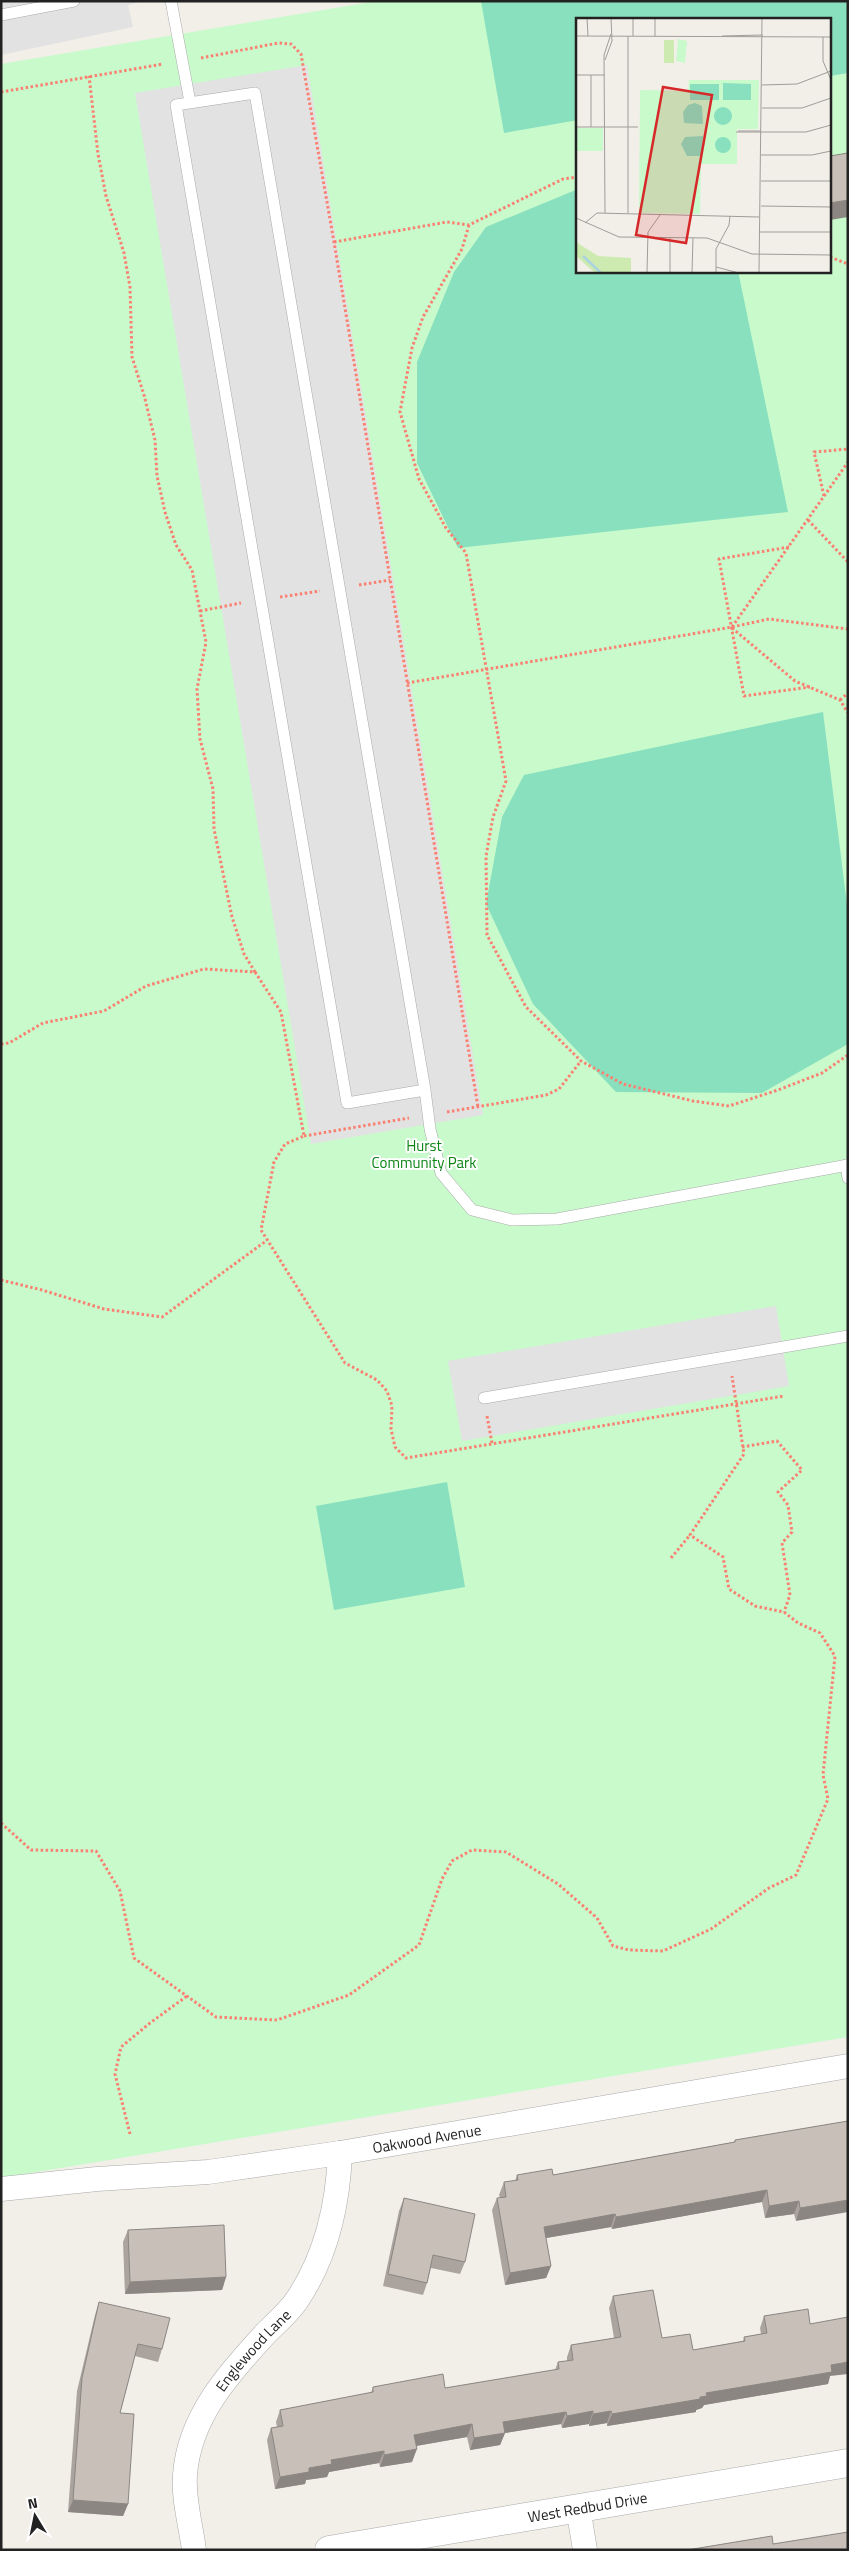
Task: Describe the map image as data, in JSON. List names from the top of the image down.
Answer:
{
  "streets": {
    "street": ["Oakwood Avenue", "Englewood Lane", "West Redbud Drive"]
  },
  "crossings": [
    ["Oakwood Avenue", "Englewood Lane"]
  ],
  "parks": ["Hurst Community Park"],
  "north": "top"
}
